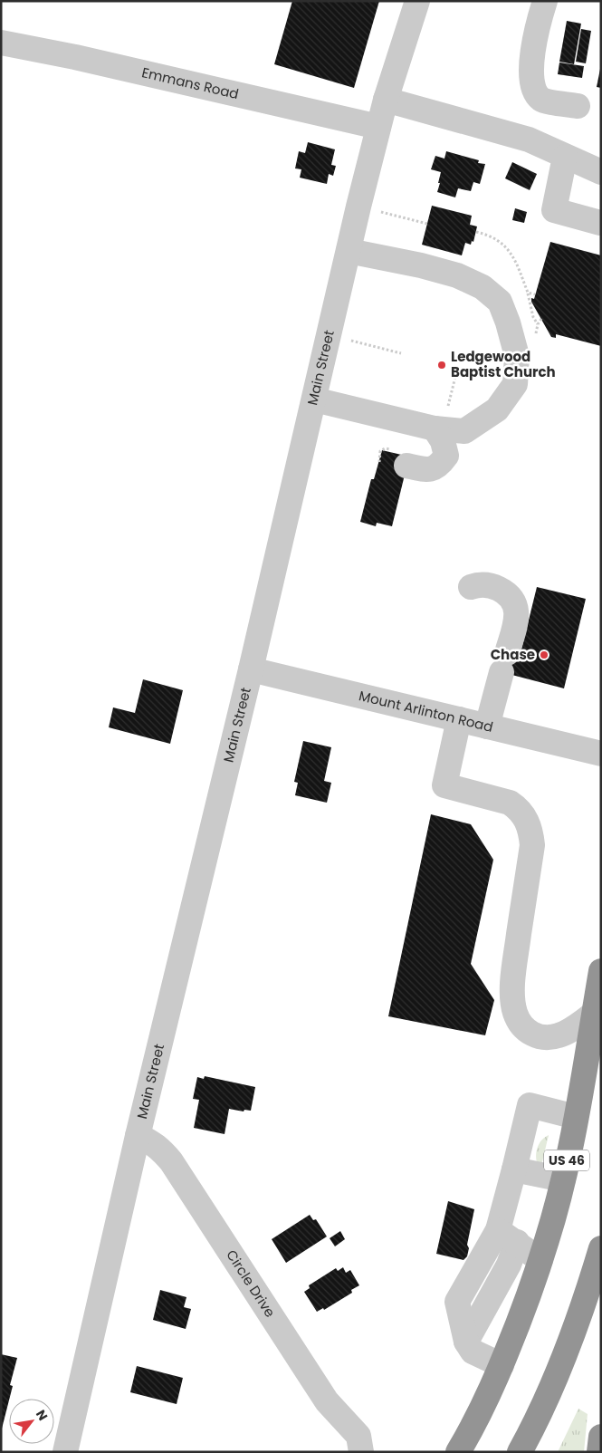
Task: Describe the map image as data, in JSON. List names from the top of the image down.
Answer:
{
  "streets": {
    "highway": ["US 46"],
    "street": [
      "Emmans Road",
      "Main Street",
      "Mount Arlinton Road",
      "Circle Drive"
    ]
  },
  "crossings": [
    ["Emmans Road", "Main Street"],
    ["Main Street", "Mount Arlinton Road"],
    ["Main Street", "Circle Drive"]
  ],
  "places": ["Ledgewood Baptist Church", "Chase"],
  "north": "top right"
}
